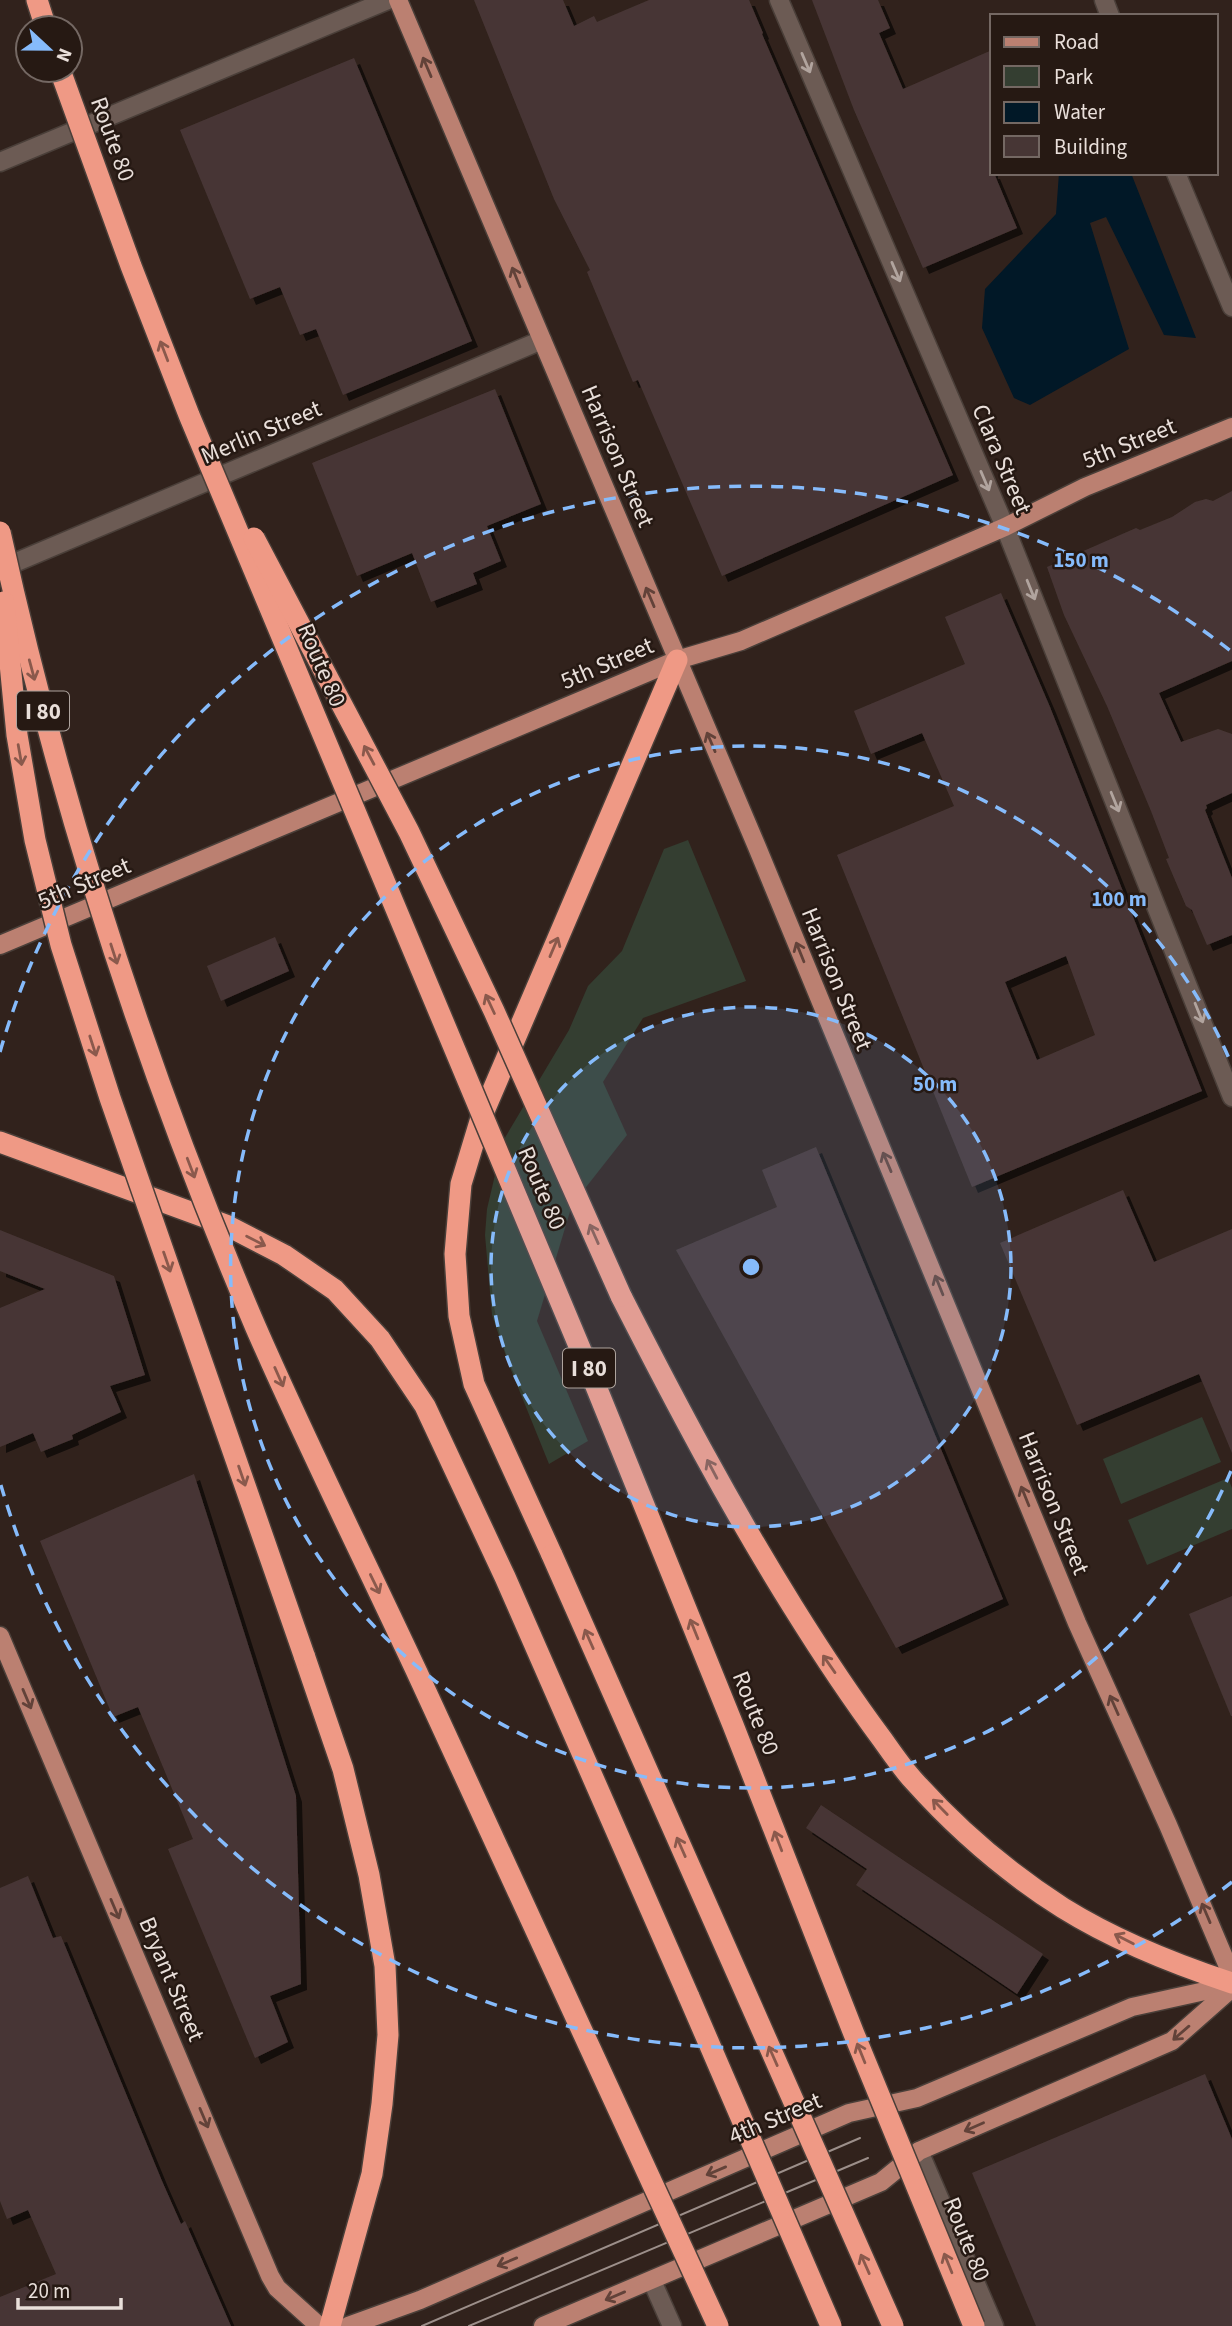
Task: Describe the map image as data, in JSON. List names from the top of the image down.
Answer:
{
  "streets": {
    "highway": ["Route 80", "I 80"],
    "main road": [
      "5th Street",
      "Harrison Street",
      "Bryant Street",
      "4th Street"
    ],
    "street": ["Merlin Street", "Clara Street"]
  },
  "crossings": [
    ["Merlin Street", "Harrison Street"],
    ["5th Street", "Harrison Street"],
    ["5th Street", "Clara Street"]
  ],
  "one_way": ["Harrison Street", "Clara Street", "Bryant Street"],
  "legend": [
    "Road",
    "Park",
    "Water",
    "Building"
  ],
  "scale_bar": "20 m",
  "north": "right",
  "rings": ["150 m", "100 m", "50 m"]
}
